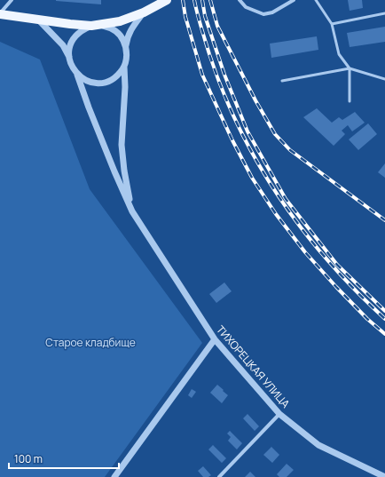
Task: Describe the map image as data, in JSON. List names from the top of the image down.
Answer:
{
  "streets": {
    "street": ["ТИХОРЕЦКАЯ УЛИЦА"]
  },
  "parks": ["Старое кладбище"],
  "scale_bar": "100 m"
}
